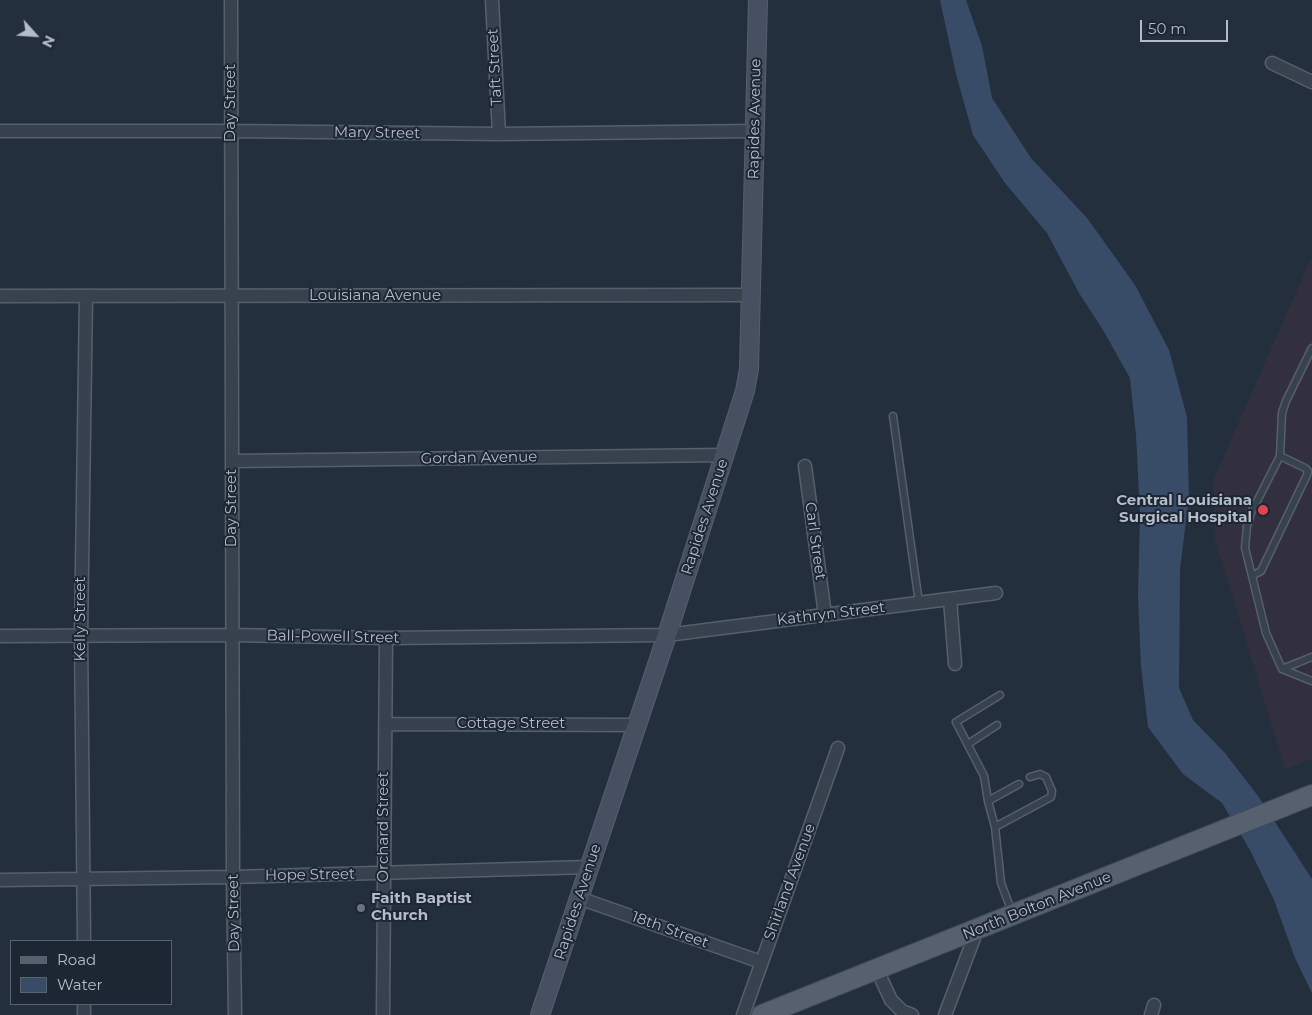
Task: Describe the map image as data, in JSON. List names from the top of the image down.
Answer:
{
  "streets": {
    "main road": ["Rapides Avenue", "North Bolton Avenue"],
    "street": [
      "Taft Street",
      "Day Street",
      "Mary Street",
      "Louisiana Avenue",
      "Gordan Avenue",
      "Carl Street",
      "Kathryn Street",
      "Kelly Street",
      "Ball-Powell Street",
      "Cottage Street",
      "Orchard Street",
      "Hope Street",
      "Shirland Avenue",
      "18th Street"
    ]
  },
  "crossings": [
    ["Taft Street", "Mary Street"],
    ["Day Street", "Mary Street"],
    ["Day Street", "Louisiana Avenue"],
    ["Day Street", "Gordan Avenue"],
    ["Day Street", "Ball-Powell Street"],
    ["Day Street", "Hope Street"],
    ["Rapides Avenue", "Mary Street"],
    ["Rapides Avenue", "Louisiana Avenue"],
    ["Rapides Avenue", "Gordan Avenue"],
    ["Rapides Avenue", "Kathryn Street"],
    ["Rapides Avenue", "Ball-Powell Street"],
    ["Rapides Avenue", "Cottage Street"],
    ["Rapides Avenue", "Hope Street"],
    ["Rapides Avenue", "18th Street"],
    ["Louisiana Avenue", "Kelly Street"],
    ["Carl Street", "Kathryn Street"],
    ["Kathryn Street", "Ball-Powell Street"],
    ["Kelly Street", "Ball-Powell Street"],
    ["Kelly Street", "Hope Street"],
    ["Ball-Powell Street", "Orchard Street"],
    ["Cottage Street", "Orchard Street"],
    ["Orchard Street", "Hope Street"],
    ["Shirland Avenue", "18th Street"]
  ],
  "places": ["Central Louisiana Surgical Hospital", "Faith Baptist Church"],
  "legend": ["Road", "Water"],
  "scale_bar": "50 m",
  "north": "bottom right"
}
